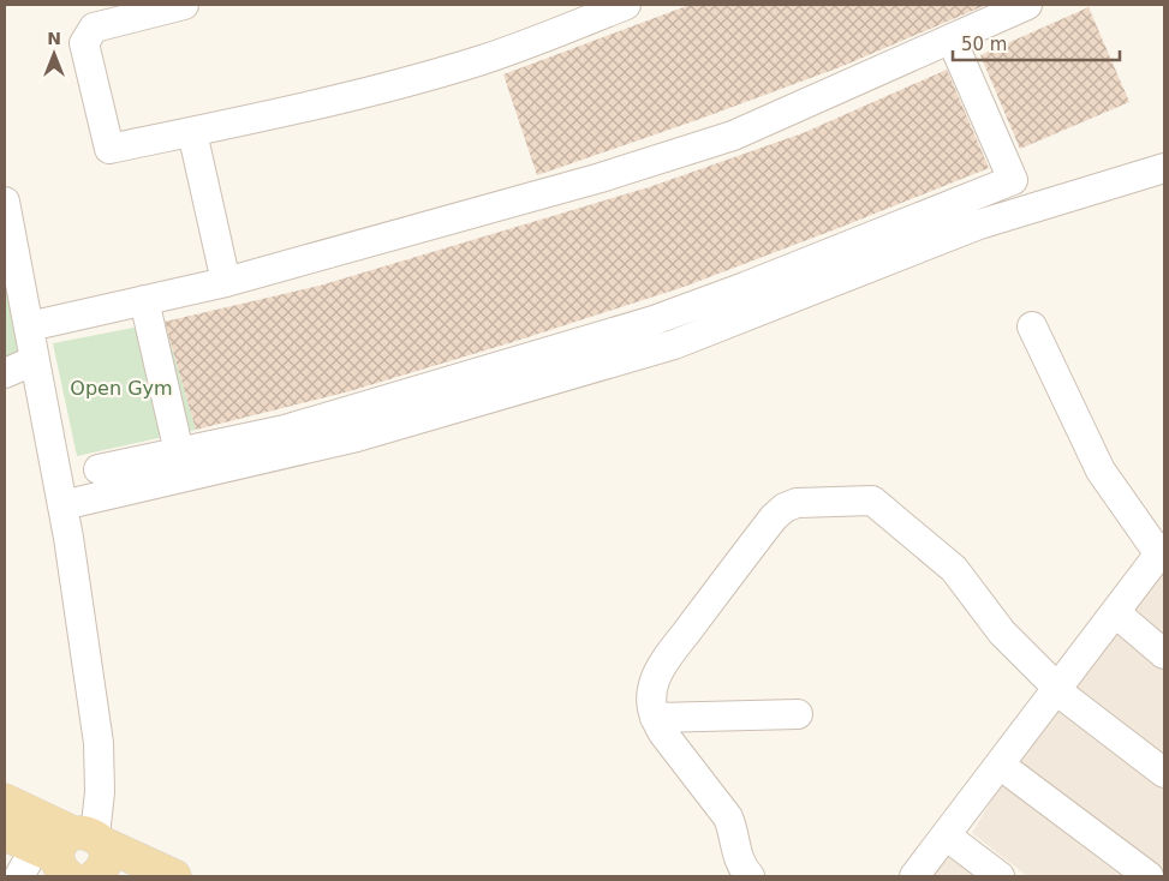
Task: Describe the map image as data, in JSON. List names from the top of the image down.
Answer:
{
  "parks": ["Open Gym"],
  "scale_bar": "50 m",
  "north": "top"
}
